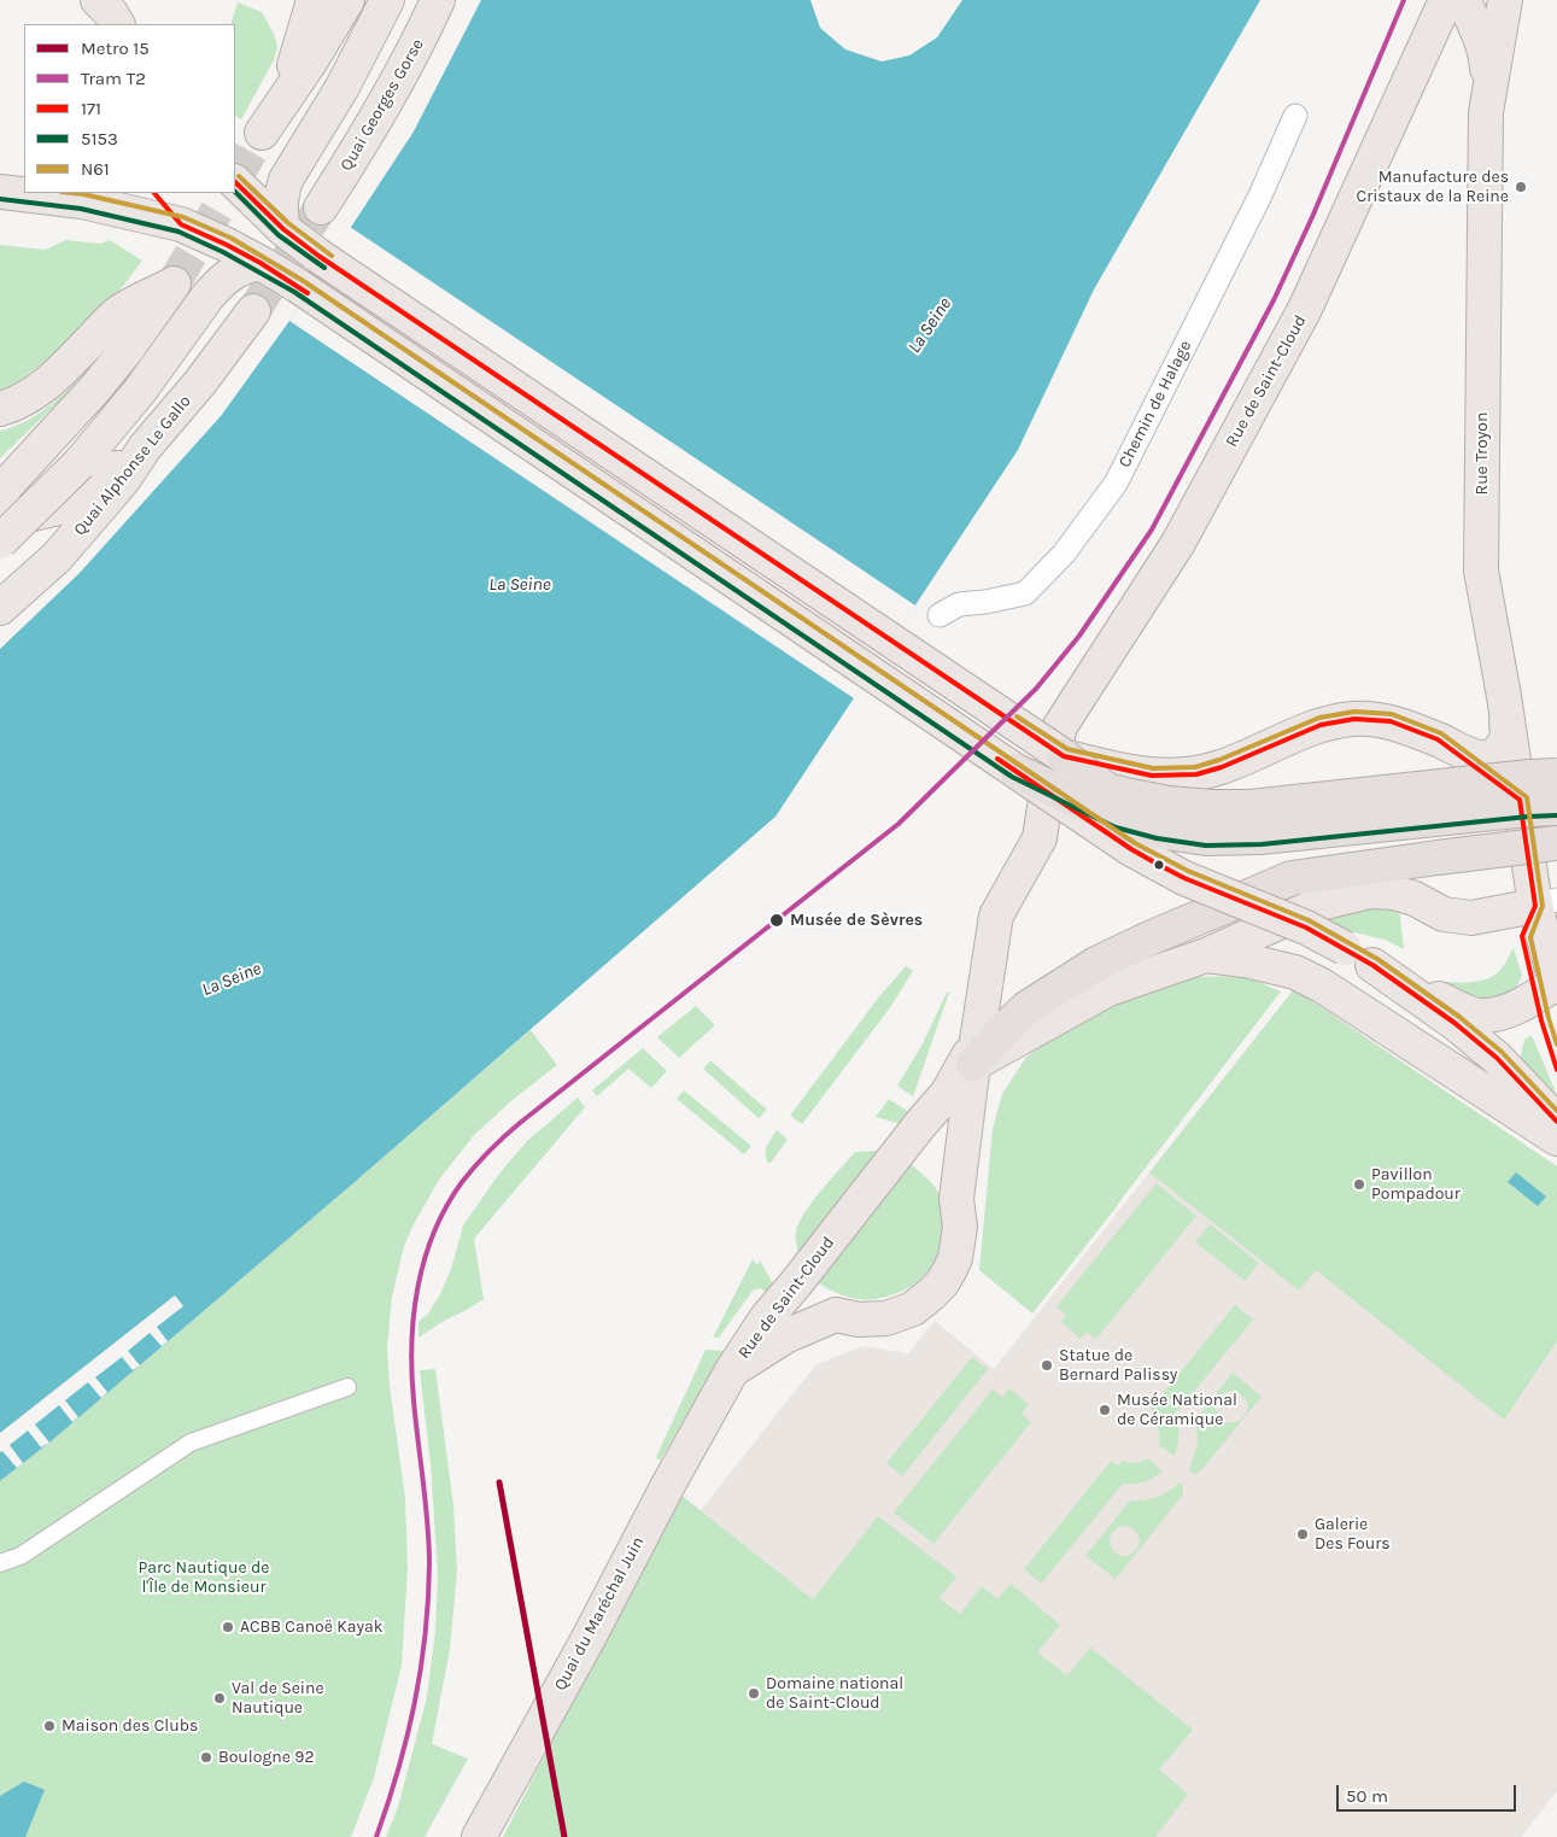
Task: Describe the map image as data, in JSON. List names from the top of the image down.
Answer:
{
  "streets": {
    "main road": [
      "Quai Georges Gorse",
      "Rue de Saint-Cloud",
      "Rue Troyon",
      "Quai Alphonse Le Gallo",
      "Quai du Maréchal Juin"
    ],
    "street": ["Chemin de Halage"]
  },
  "crossings": [
    ["Rue de Saint-Cloud", "Quai du Maréchal Juin"]
  ],
  "water": ["La Seine"],
  "parks": ["Parc Nautique de l'Île de Monsieur"],
  "places": [
    "Manufacture des Cristaux de la Reine",
    "Musée de Sèvres",
    "Pavillon Pompadour",
    "Statue de Bernard Palissy",
    "Musée National de Céramique",
    "Galerie Des Fours",
    "ACBB Canoë Kayak",
    "Domaine national de Saint-Cloud",
    "Val de Seine Nautique",
    "Maison des Clubs",
    "Boulogne 92"
  ],
  "lines": [
    "tram line T2",
    "transit line N61",
    "transit line 171",
    "transit line 5153",
    "metro line 15"
  ],
  "legend": [
    "Metro 15",
    "Tram T2",
    "171",
    "5153",
    "N61"
  ],
  "scale_bar": "50 m"
}
